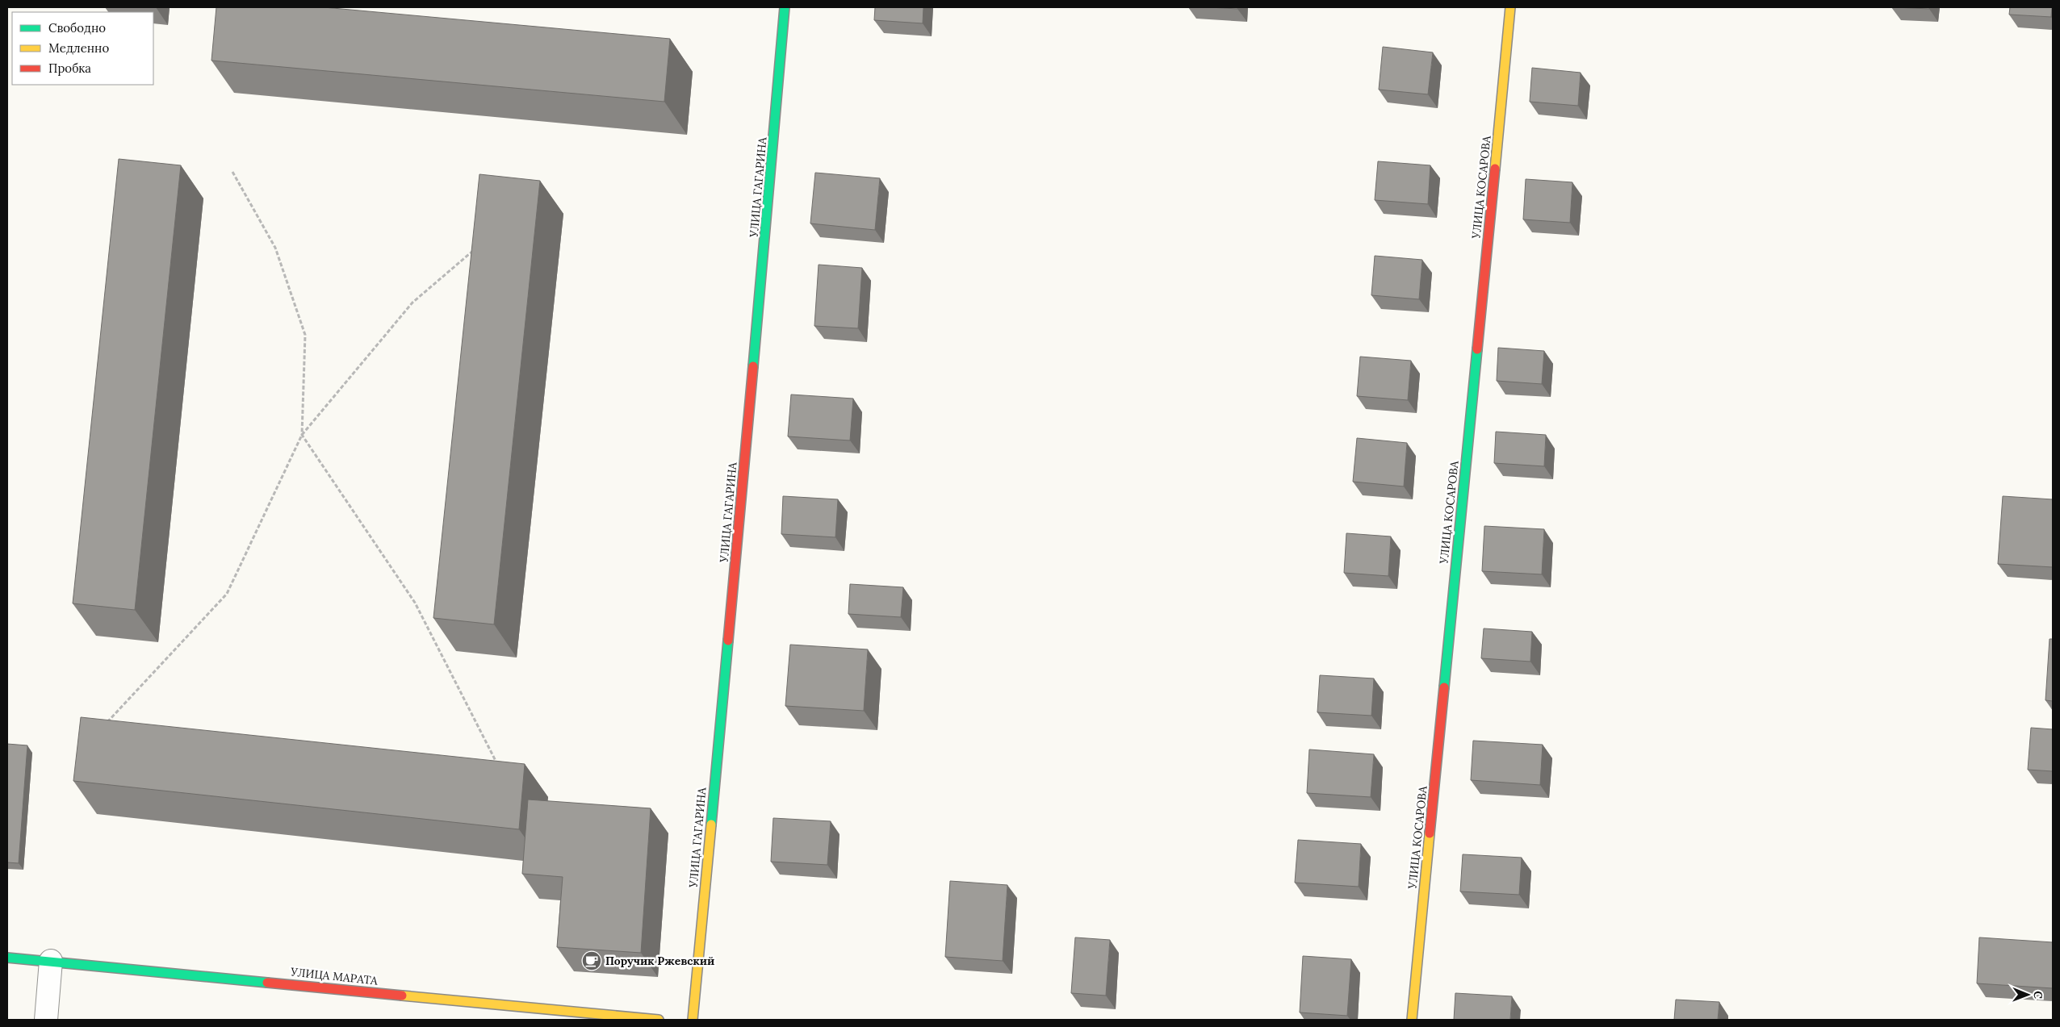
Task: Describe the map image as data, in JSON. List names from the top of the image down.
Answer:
{
  "streets": {
    "street": ["УЛИЦА ГАГАРИНА", "УЛИЦА КОСАРОВА", "УЛИЦА МАРАТА"]
  },
  "places": {
    "cafe": ["Поручик Ржевский"]
  },
  "legend": ["Свободно", "Медленно", "Пробка"],
  "north": "right"
}
